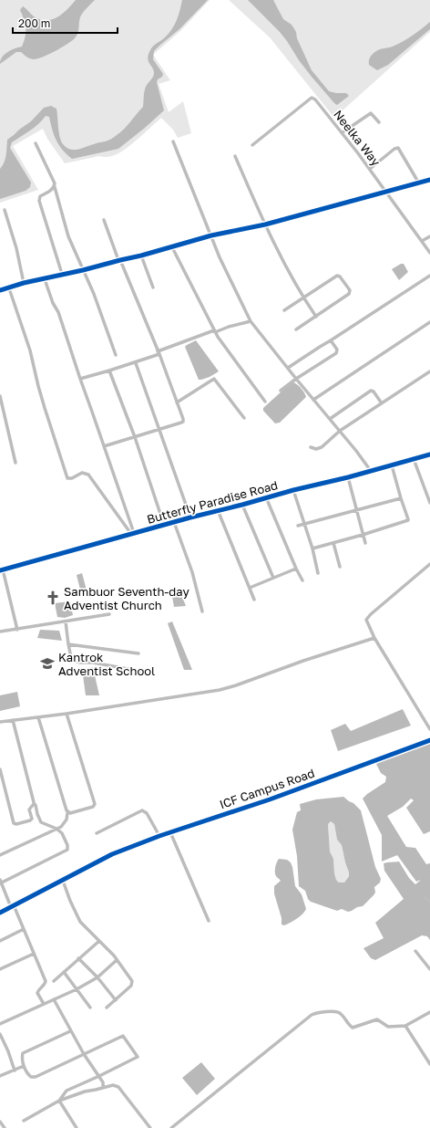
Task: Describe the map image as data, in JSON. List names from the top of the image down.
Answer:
{
  "streets": {
    "street": ["Neelka Way", "Butterfly Paradise Road", "ICF Campus Road"]
  },
  "places": {
    "church": ["Sambuor Seventh-day Adventist Church"],
    "school or university": ["Kantrok Adventist School"]
  },
  "scale_bar": "200 m"
}
